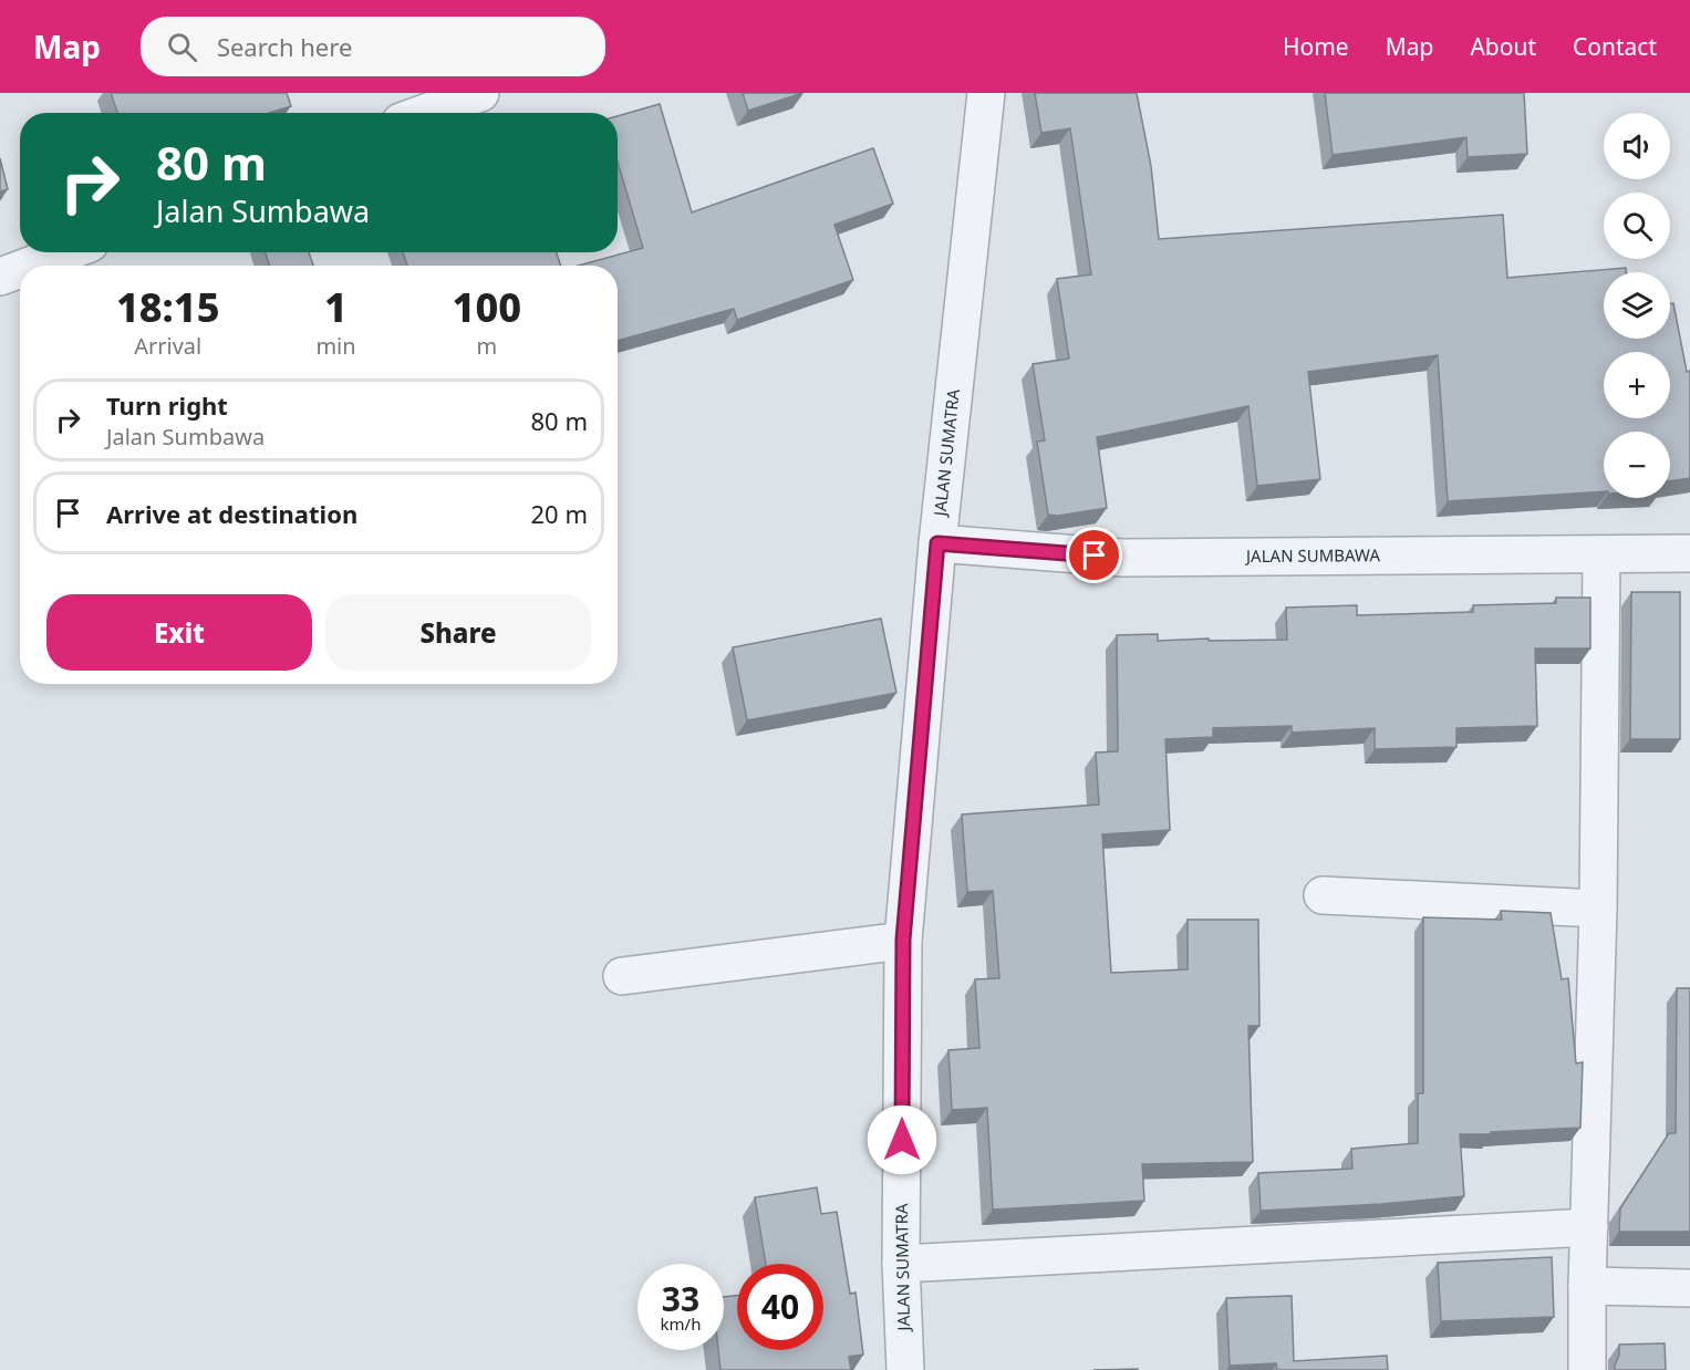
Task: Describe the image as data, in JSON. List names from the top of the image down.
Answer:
{
  "streets": {
    "street": ["JALAN SUMATRA", "JALAN SUMBAWA"]
  },
  "crossings": [
    ["JALAN SUMATRA", "JALAN SUMBAWA"]
  ],
  "page": {
    "header": "Map",
    "search": "Search here",
    "nav": [
      "Home",
      "Map",
      "About",
      "Contact"
    ],
    "map_buttons": ["+", "−"],
    "turn": ["80 m", "Jalan Sumbawa"],
    "eta": [
      "18:15",
      "Arrival",
      "1",
      "min",
      "100",
      "m"
    ],
    "list": [
      {
        "name": "Turn right",
        "note": "Jalan Sumbawa",
        "value": "80 m"
      },
      {
        "name": "Arrive at destination",
        "value": "20 m"
      }
    ],
    "buttons": ["Exit", "Share"],
    "speed": "33 km/h",
    "limit": "40"
  }
}
